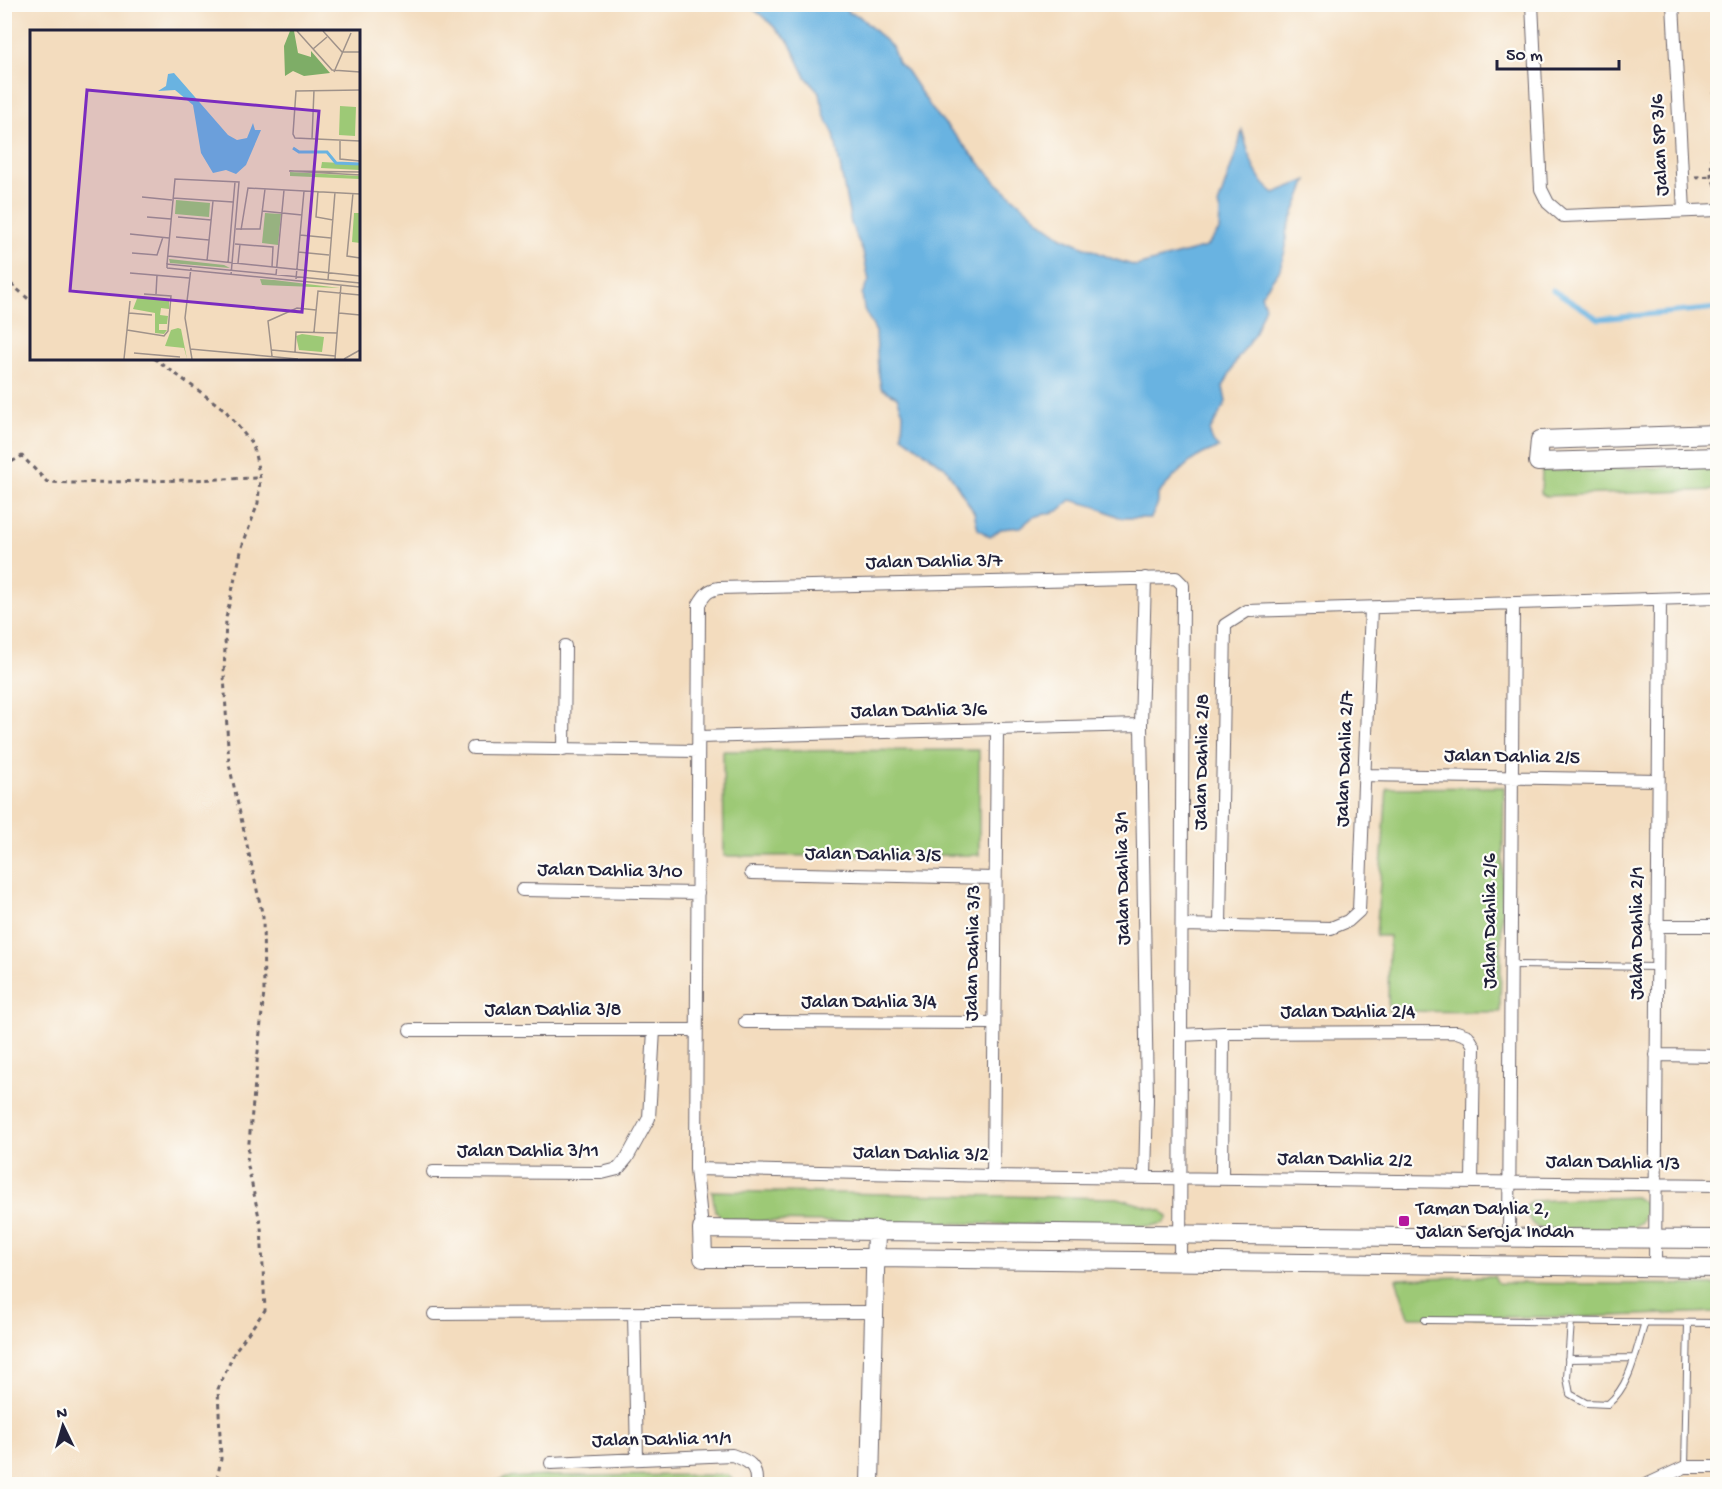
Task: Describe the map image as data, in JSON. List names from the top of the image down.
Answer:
{
  "streets": {
    "street": [
      "Jalan SP 3/6",
      "Jalan Dahlia 3/7",
      "Jalan Dahlia 3/6",
      "Jalan Dahlia 2/5",
      "Jalan Dahlia 2/7",
      "Jalan Dahlia 2/8",
      "Jalan Dahlia 3/5",
      "Jalan Dahlia 3/10",
      "Jalan Dahlia 3/1",
      "Jalan Dahlia 2/6",
      "Jalan Dahlia 2/1",
      "Jalan Dahlia 3/3",
      "Jalan Dahlia 3/4",
      "Jalan Dahlia 3/8",
      "Jalan Dahlia 2/4",
      "Jalan Dahlia 3/11",
      "Jalan Dahlia 3/2",
      "Jalan Dahlia 2/2",
      "Jalan Dahlia 1/3",
      "Jalan Dahlia 11/1"
    ]
  },
  "crossings": [
    ["Jalan Dahlia 3/7", "Jalan Dahlia 3/6"],
    ["Jalan Dahlia 3/7", "Jalan Dahlia 3/1"],
    ["Jalan Dahlia 3/6", "Jalan Dahlia 3/1"],
    ["Jalan Dahlia 3/6", "Jalan Dahlia 3/3"],
    ["Jalan Dahlia 2/5", "Jalan Dahlia 2/7"],
    ["Jalan Dahlia 2/5", "Jalan Dahlia 2/6"],
    ["Jalan Dahlia 2/5", "Jalan Dahlia 2/1"],
    ["Jalan Dahlia 2/7", "Jalan Dahlia 2/8"],
    ["Jalan Dahlia 3/5", "Jalan Dahlia 3/3"],
    ["Jalan Dahlia 3/1", "Jalan Dahlia 3/2"],
    ["Jalan Dahlia 2/6", "Jalan Dahlia 2/2"],
    ["Jalan Dahlia 2/6", "Jalan Dahlia 1/3"],
    ["Jalan Dahlia 2/1", "Jalan Dahlia 1/3"],
    ["Jalan Dahlia 3/3", "Jalan Dahlia 3/4"],
    ["Jalan Dahlia 3/3", "Jalan Dahlia 3/2"],
    ["Jalan Dahlia 3/8", "Jalan Dahlia 3/11"],
    ["Jalan Dahlia 2/4", "Jalan Dahlia 2/2"],
    ["Jalan Dahlia 3/2", "Jalan Dahlia 2/2"],
    ["Jalan Dahlia 2/2", "Jalan Dahlia 1/3"]
  ],
  "places": {
    "transit": ["Taman Dahlia 2, Jalan Seroja Indah"]
  },
  "scale_bar": "50 m",
  "north": "top"
}
